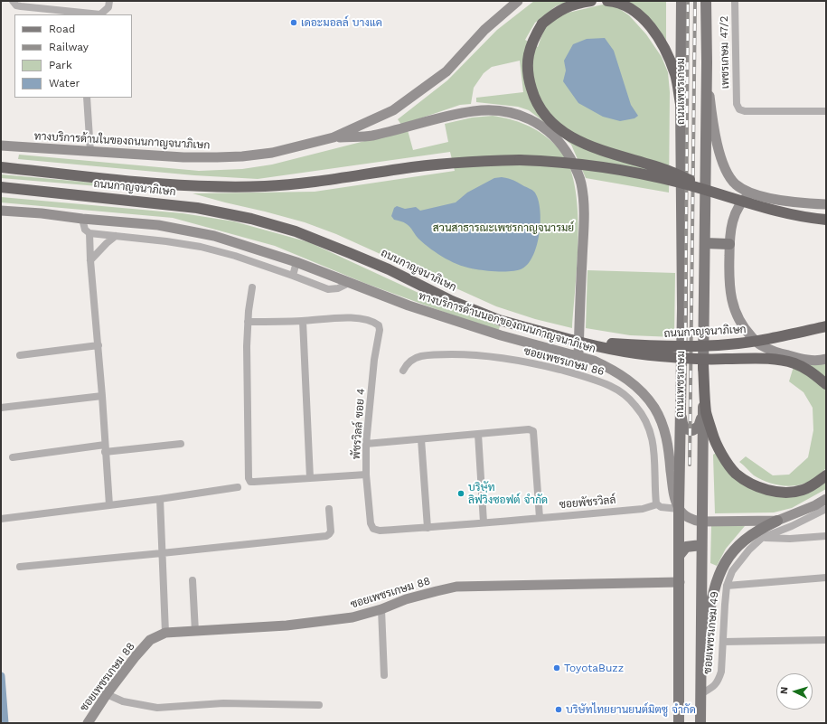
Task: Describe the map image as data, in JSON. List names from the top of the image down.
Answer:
{
  "streets": {
    "highway": ["ถนนกาญจนาภิเษก"],
    "main road": [
      "ถนนเพชรเกษม",
      "ทางบริการด้านในของถนนกาญจนาภิเษก",
      "ทางบริการด้านนอกของถนนกาญจนาภิเษก",
      "ซอยเพชรเกษม 88"
    ],
    "street": [
      "เพชรเกษม 47/2",
      "ซอยเพชรเกษม 86",
      "พัชรวิลล์ ซอย 4",
      "ซอยพัชรวิลล์",
      "ซอยเพชรเกษม 49"
    ]
  },
  "crossings": [
    ["ถนนเพชรเกษม", "ทางบริการด้านนอกของถนนกาญจนาภิเษก"],
    ["ถนนเพชรเกษม", "ซอยเพชรเกษม 88"],
    ["ถนนเพชรเกษม", "ซอยเพชรเกษม 49"],
    ["ซอยเพชรเกษม 86", "ซอยพัชรวิลล์"],
    ["พัชรวิลล์ ซอย 4", "ซอยพัชรวิลล์"]
  ],
  "parks": ["สวนสาธารณะเพชรกาญจนารมย์"],
  "places": [
    "เดอะมอลล์ บางแค",
    "บริษัท ลิฟวิ่งซอฟต์ จำกัด",
    "ToyotaBuzz",
    "บริษัทไทยยานยนต์มิตซู จำกัด"
  ],
  "legend": [
    "Road",
    "Railway",
    "Park",
    "Water"
  ],
  "north": "left"
}
